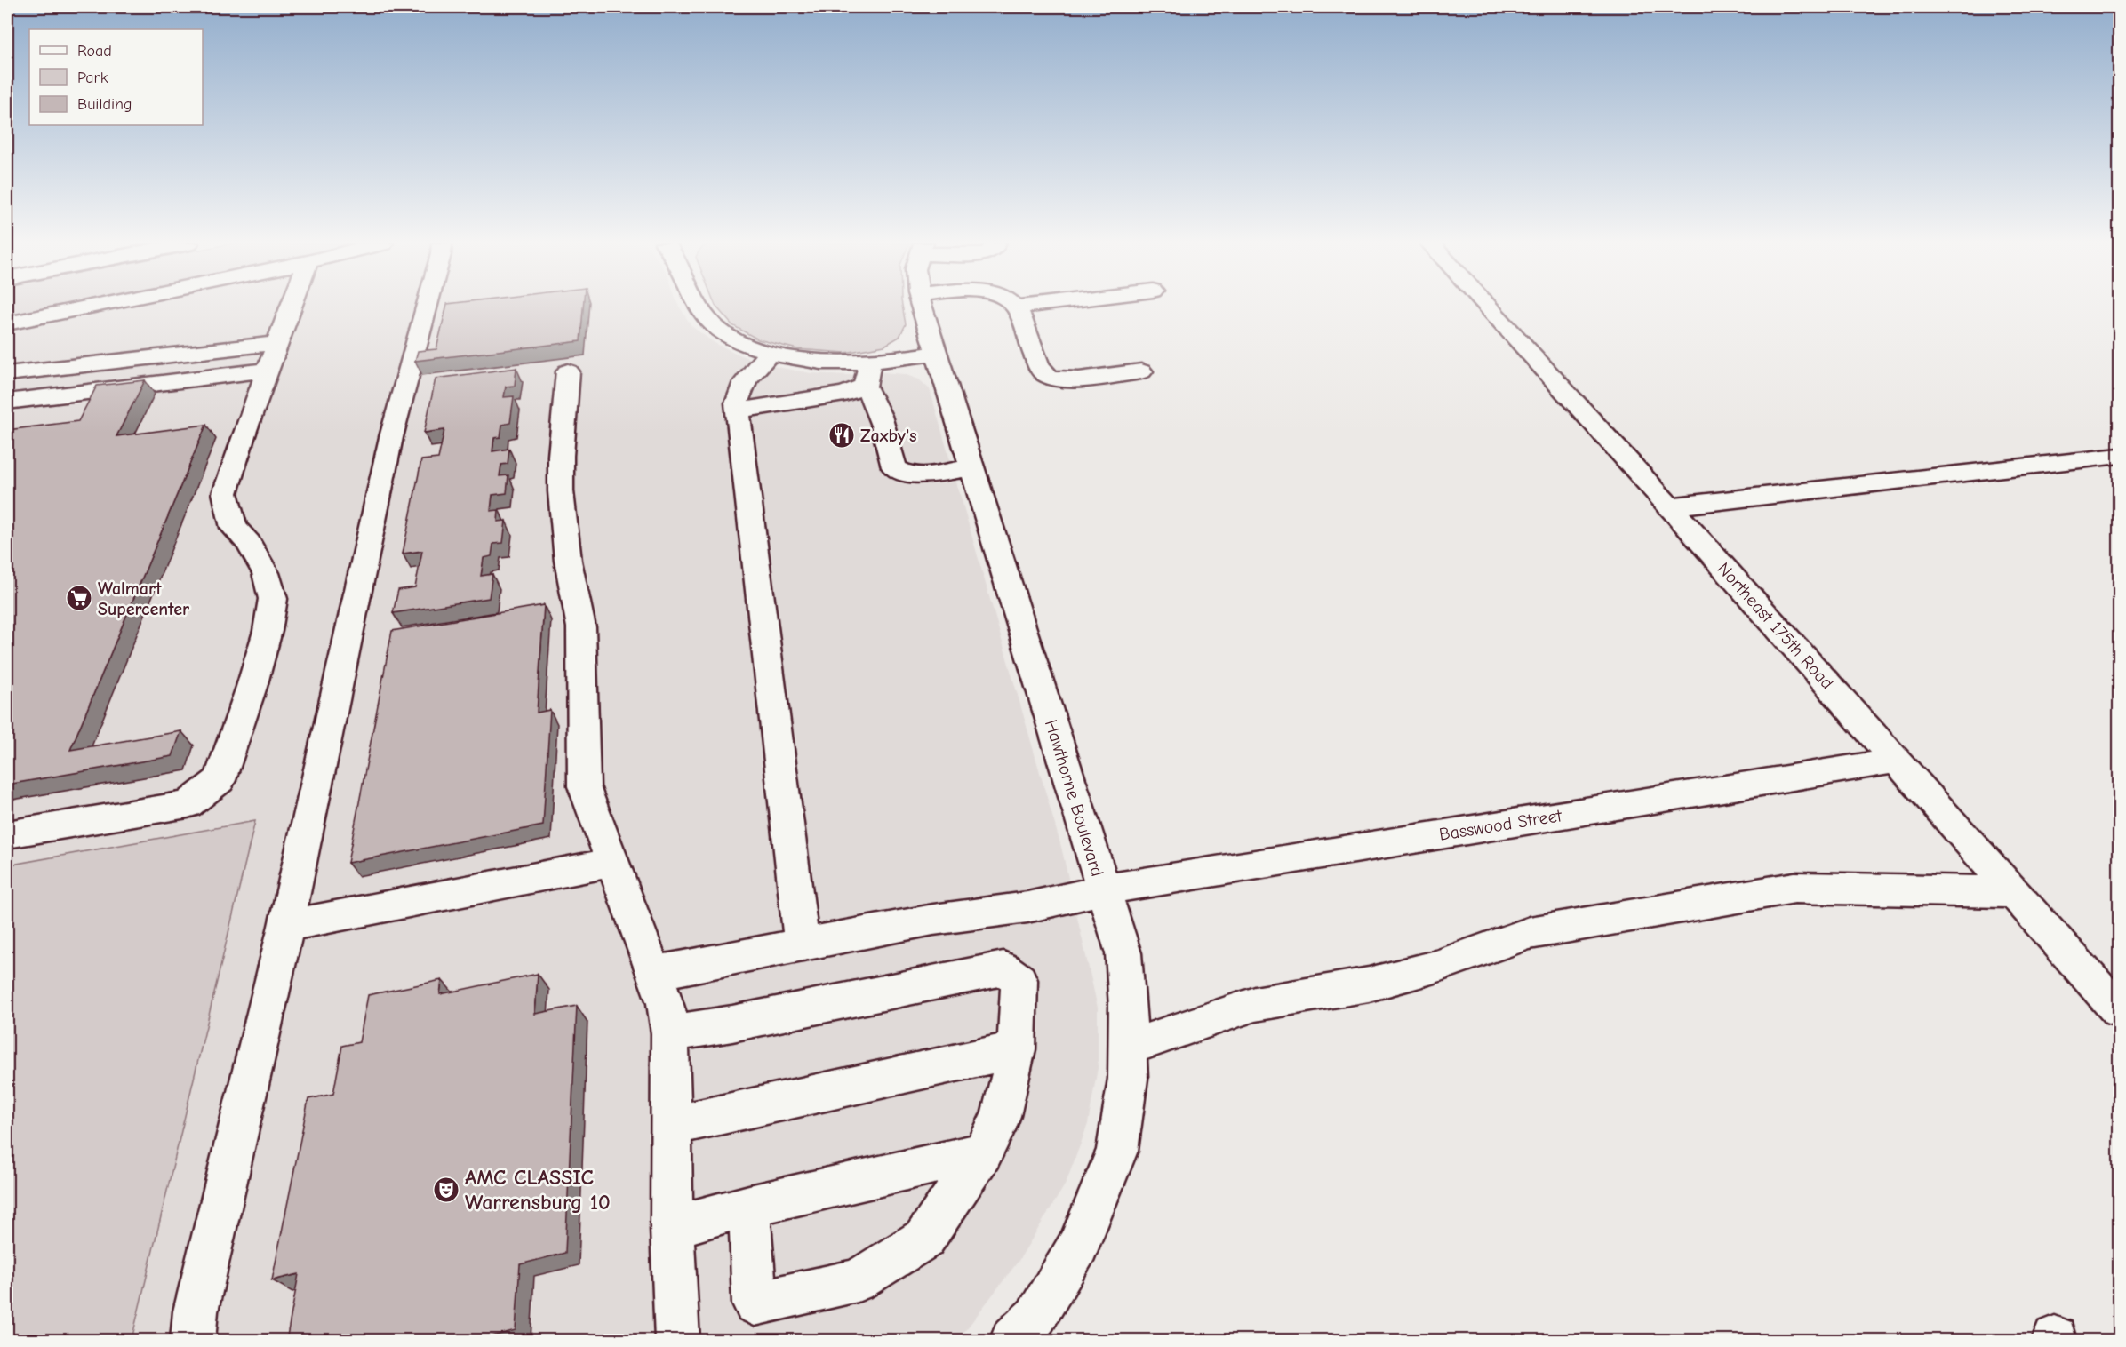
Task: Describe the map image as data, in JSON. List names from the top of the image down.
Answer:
{
  "streets": {
    "street": ["Northeast 175th Road", "Hawthorne Boulevard", "Basswood Street"]
  },
  "crossings": [
    ["Northeast 175th Road", "Basswood Street"],
    ["Hawthorne Boulevard", "Basswood Street"]
  ],
  "places": {
    "restaurant": ["Zaxby's"],
    "supermarket": ["Walmart Supercenter"],
    "theatre": ["AMC CLASSIC Warrensburg 10"]
  },
  "legend": ["Road", "Park", "Building"]
}
